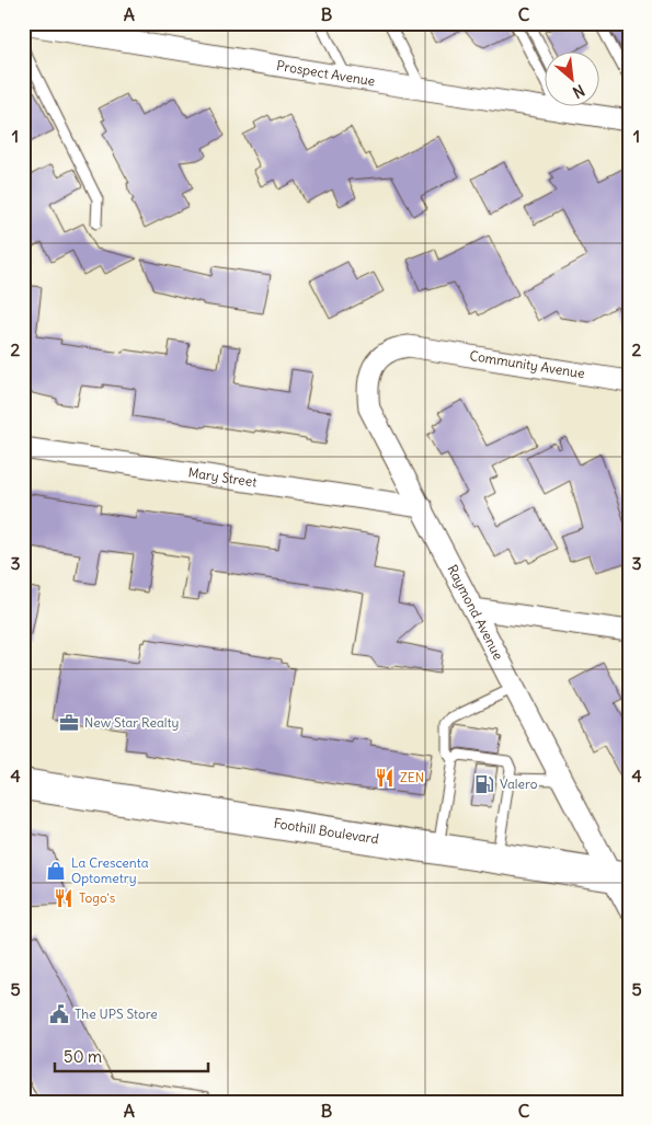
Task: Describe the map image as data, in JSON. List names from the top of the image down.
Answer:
{
  "streets": {
    "main road": ["Foothill Boulevard"],
    "street": [
      "Prospect Avenue",
      "Community Avenue",
      "Mary Street",
      "Raymond Avenue"
    ]
  },
  "crossings": [
    ["Community Avenue", "Raymond Avenue"],
    ["Mary Street", "Raymond Avenue"],
    ["Raymond Avenue", "Foothill Boulevard"]
  ],
  "places": {
    "office": ["New Star Realty"],
    "restaurant": ["ZEN", "Togo's"],
    "fuel station": ["Valero"],
    "shop": ["La Crescenta Optometry"],
    "public building": ["The UPS Store"]
  },
  "scale_bar": "50 m",
  "north": "bottom right",
  "grid": {
    "columns": ["A", "B", "C"],
    "rows": [
      "1",
      "2",
      "3",
      "4",
      "5"
    ]
  }
}
